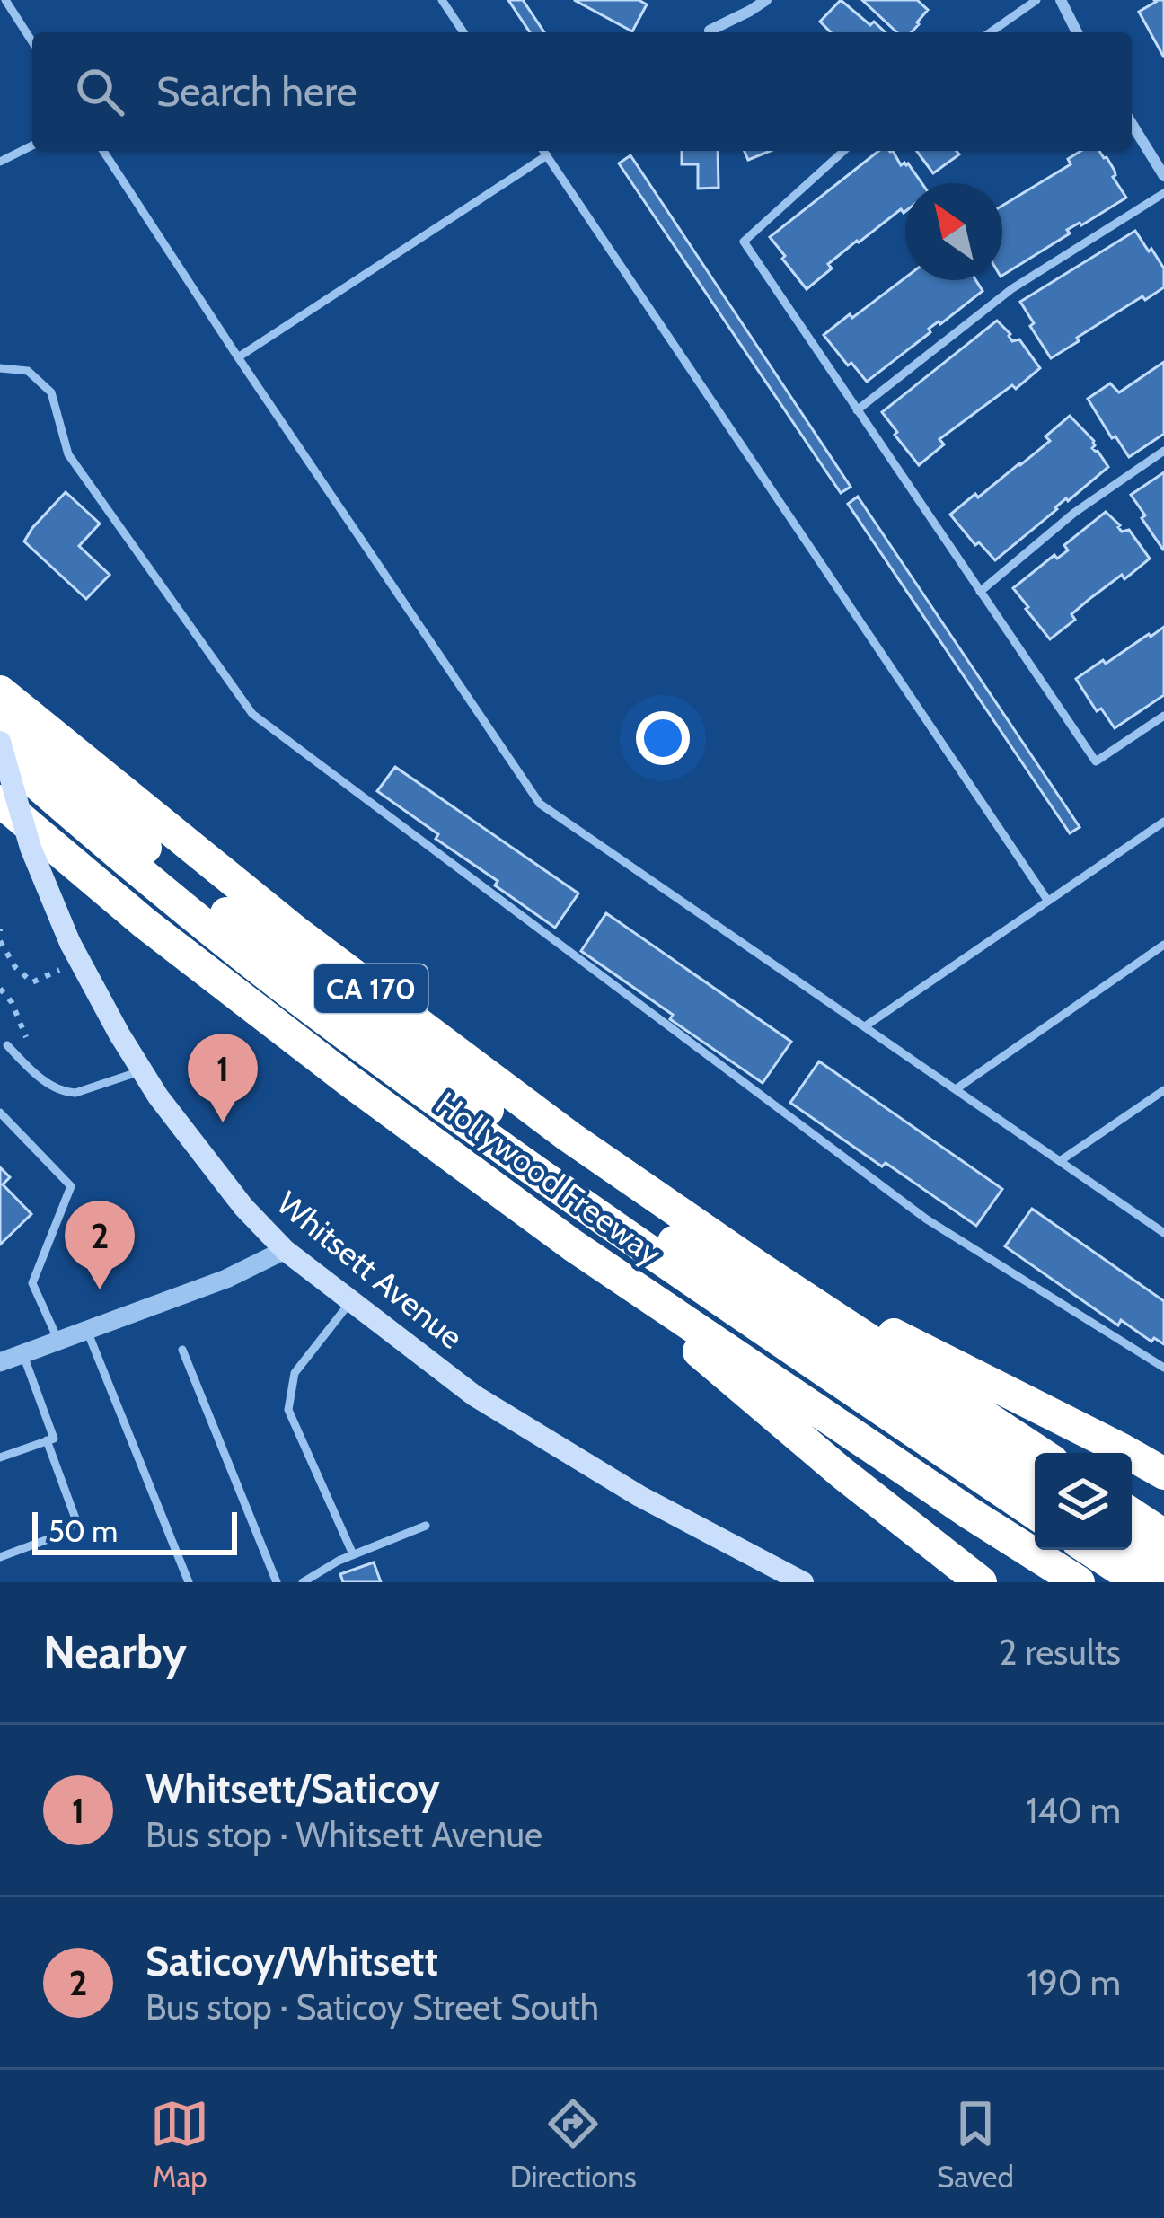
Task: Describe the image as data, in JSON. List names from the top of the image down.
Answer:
{
  "streets": {
    "highway": ["CA 170", "Hollywood Freeway"],
    "main road": ["Whitsett Avenue"]
  },
  "scale_bar": "50 m",
  "north": "top left",
  "page": {
    "search": "Search here",
    "pins": ["1", "2"],
    "scale": "50 m",
    "heading": ["Nearby", "2 results"],
    "list": [
      {
        "mark": "1",
        "name": "Whitsett/Saticoy",
        "note": "Bus stop · Whitsett Avenue",
        "value": "140 m"
      },
      {
        "mark": "2",
        "name": "Saticoy/Whitsett",
        "note": "Bus stop · Saticoy Street South",
        "value": "190 m"
      }
    ],
    "nav": ["Map", "Directions", "Saved"]
  }
}
